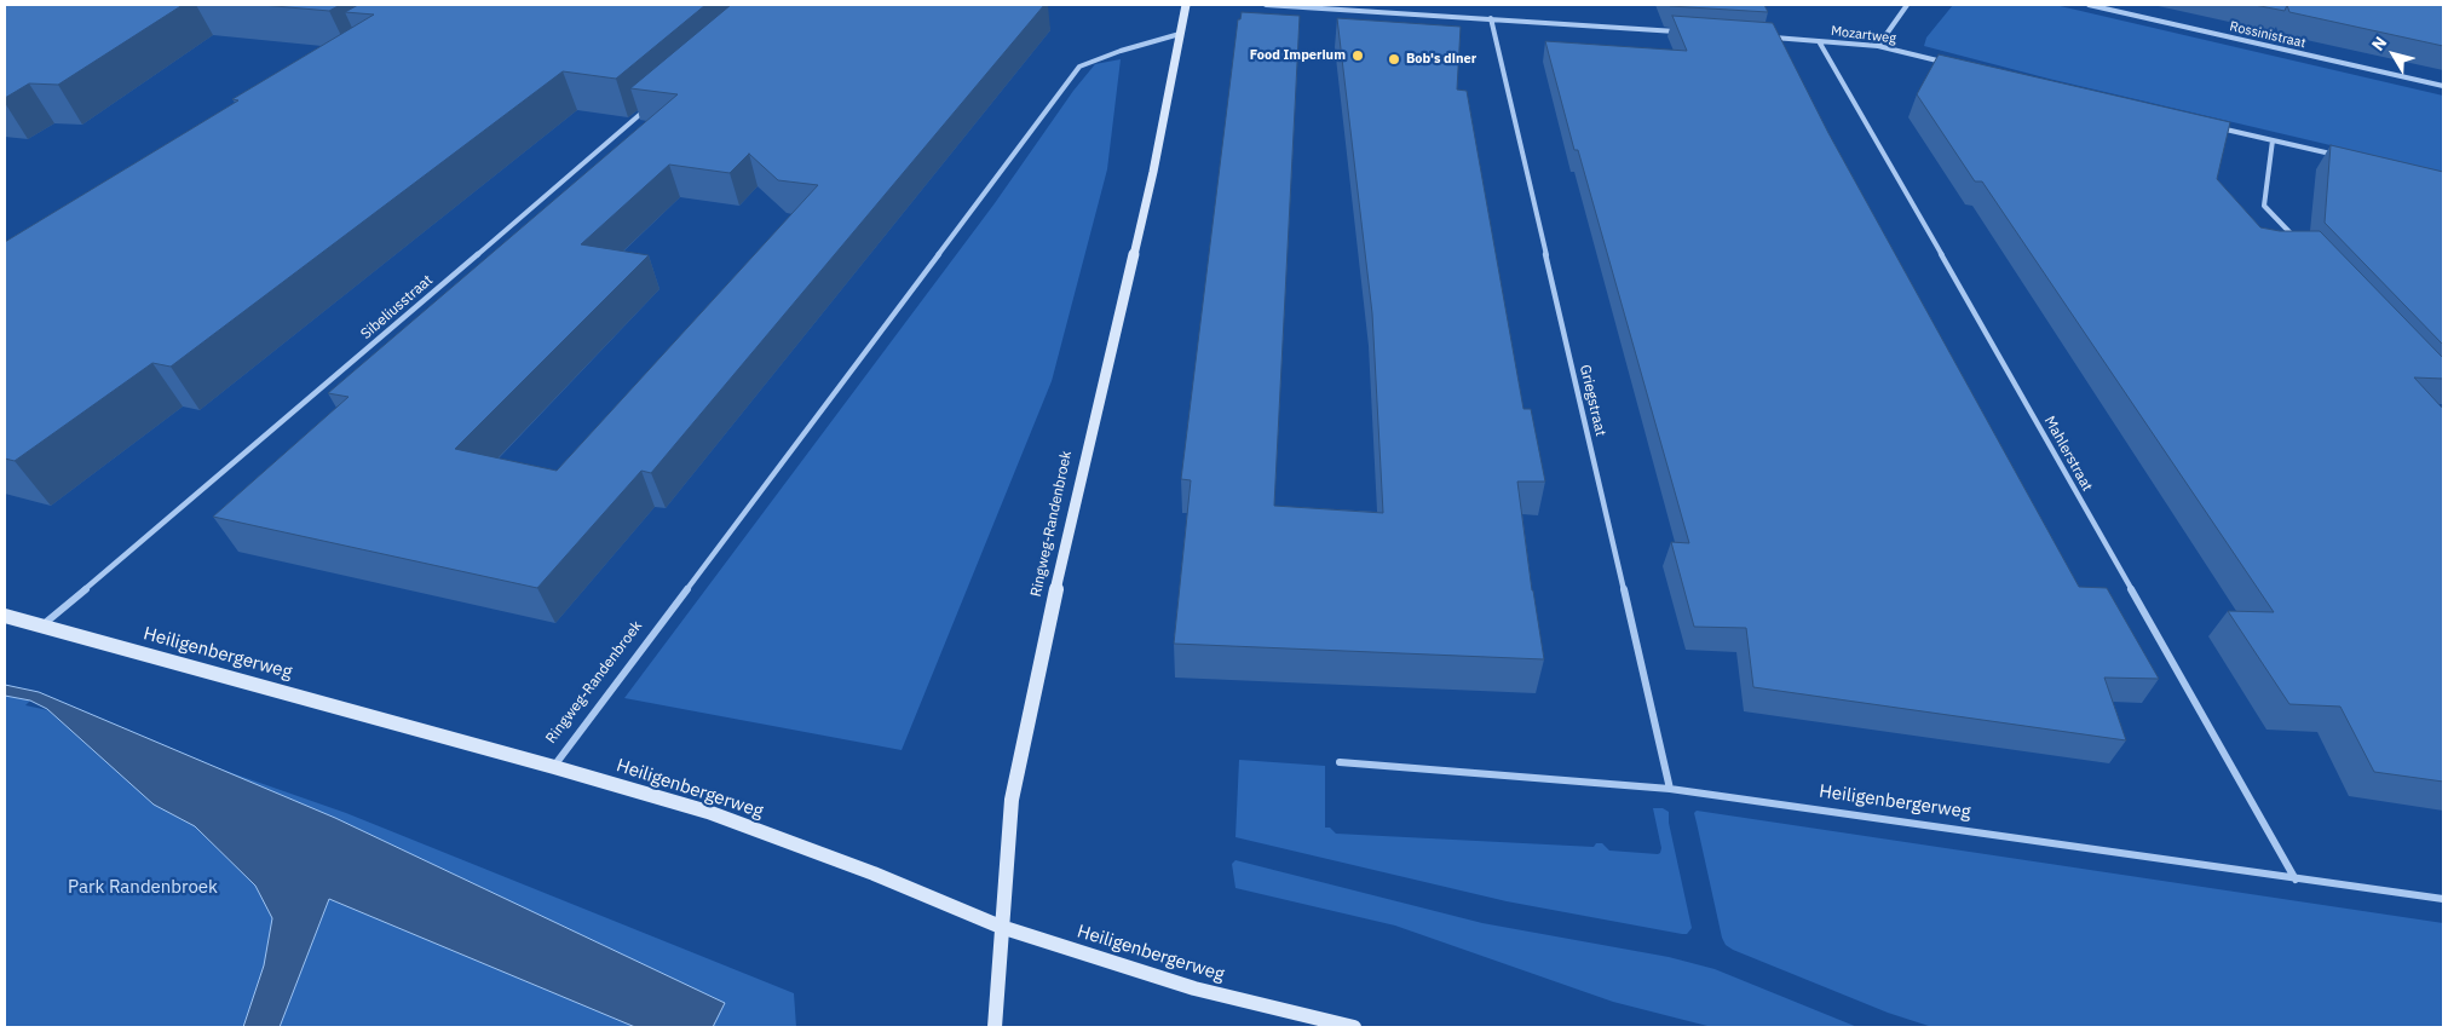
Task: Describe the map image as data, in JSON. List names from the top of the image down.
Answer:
{
  "streets": {
    "main road": ["Ringweg-Randenbroek", "Heiligenbergerweg"],
    "street": [
      "Mozartweg",
      "Rossinistraat",
      "Sibeliusstraat",
      "Griegstraat",
      "Mahlerstraat"
    ]
  },
  "crossings": [
    ["Mozartweg", "Mahlerstraat"],
    ["Sibeliusstraat", "Heiligenbergerweg"],
    ["Griegstraat", "Heiligenbergerweg"],
    ["Mahlerstraat", "Heiligenbergerweg"],
    ["Ringweg-Randenbroek", "Heiligenbergerweg"]
  ],
  "parks": ["Park Randenbroek"],
  "places": ["Food Imperium", "Bob's diner"],
  "north": "top left"
}
